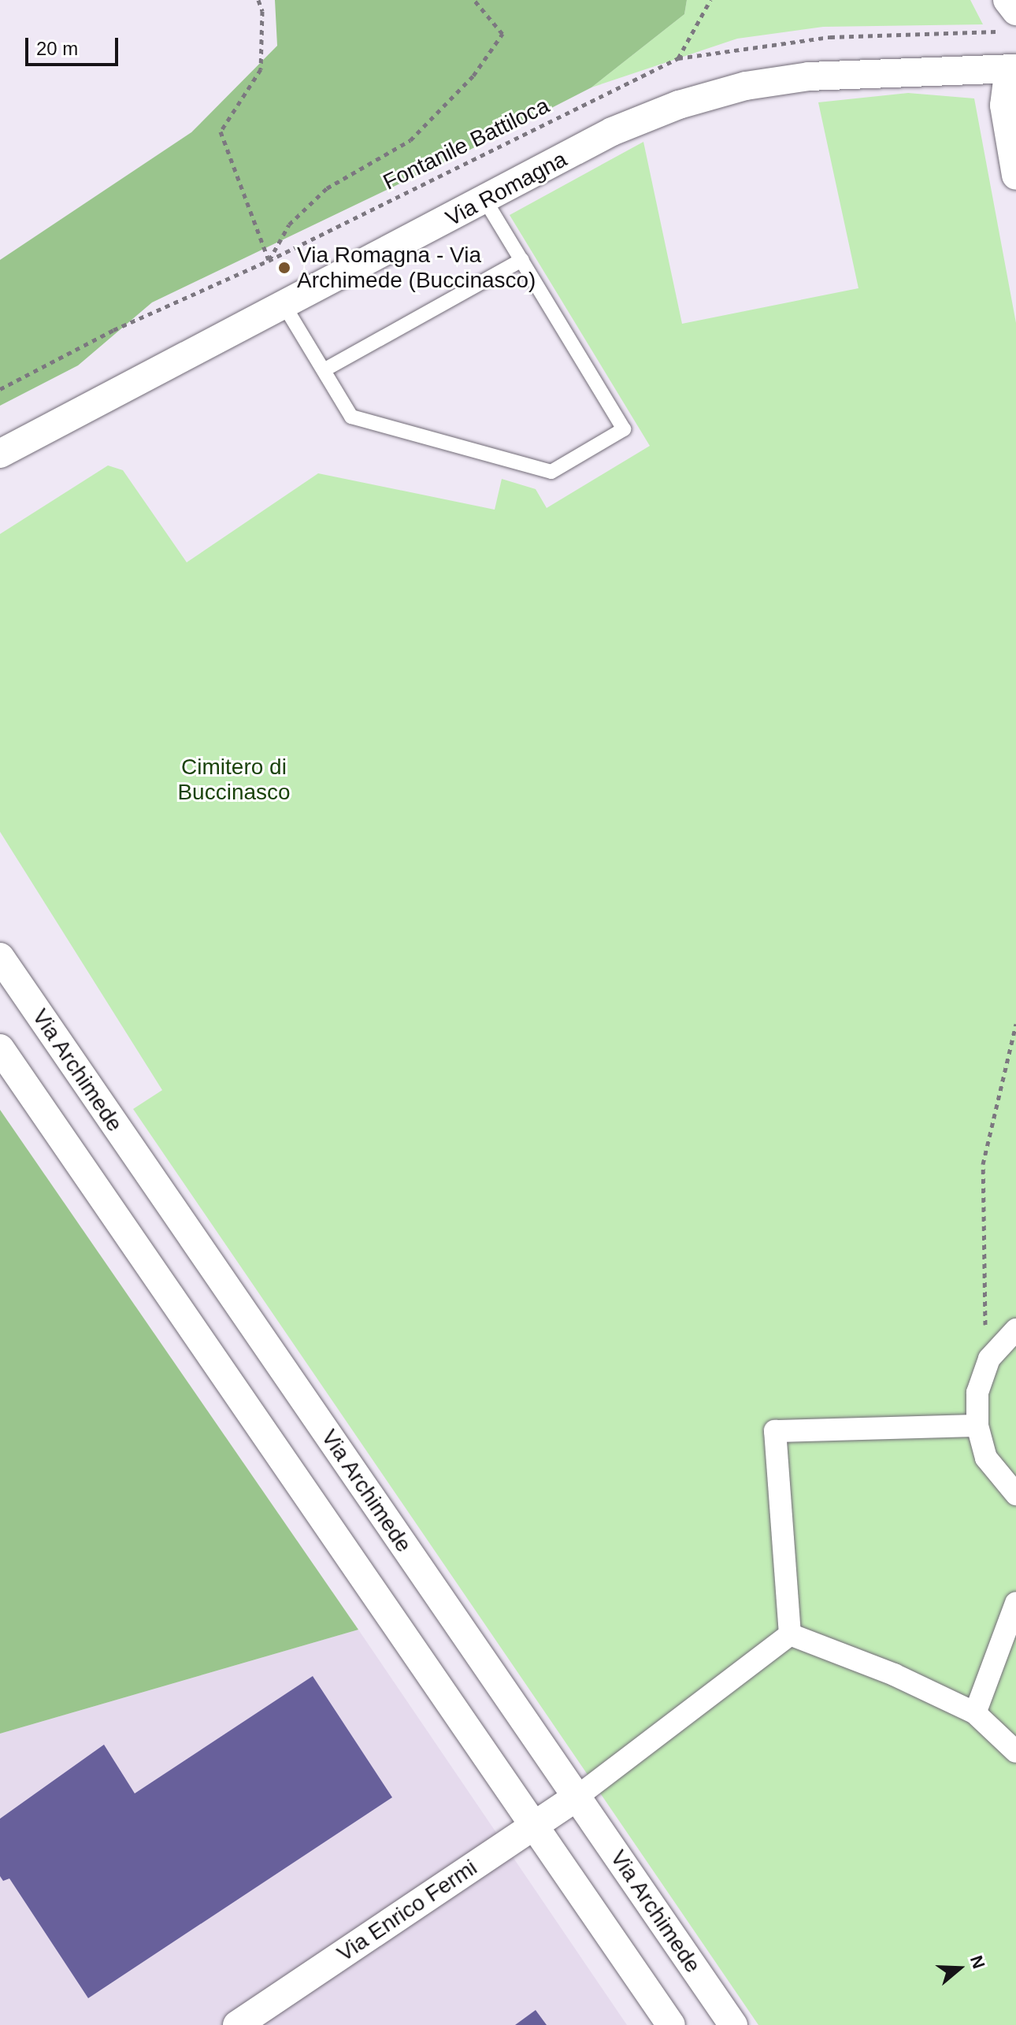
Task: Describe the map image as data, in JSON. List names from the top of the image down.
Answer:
{
  "streets": {
    "street": ["Via Romagna", "Via Archimede", "Via Enrico Fermi"],
    "path": ["Fontanile Battiloca"]
  },
  "crossings": [
    ["Via Archimede", "Via Enrico Fermi"]
  ],
  "parks": ["Cimitero di Buccinasco"],
  "places": ["Via Romagna - Via Archimede (Buccinasco)"],
  "scale_bar": "20 m",
  "north": "right"
}
